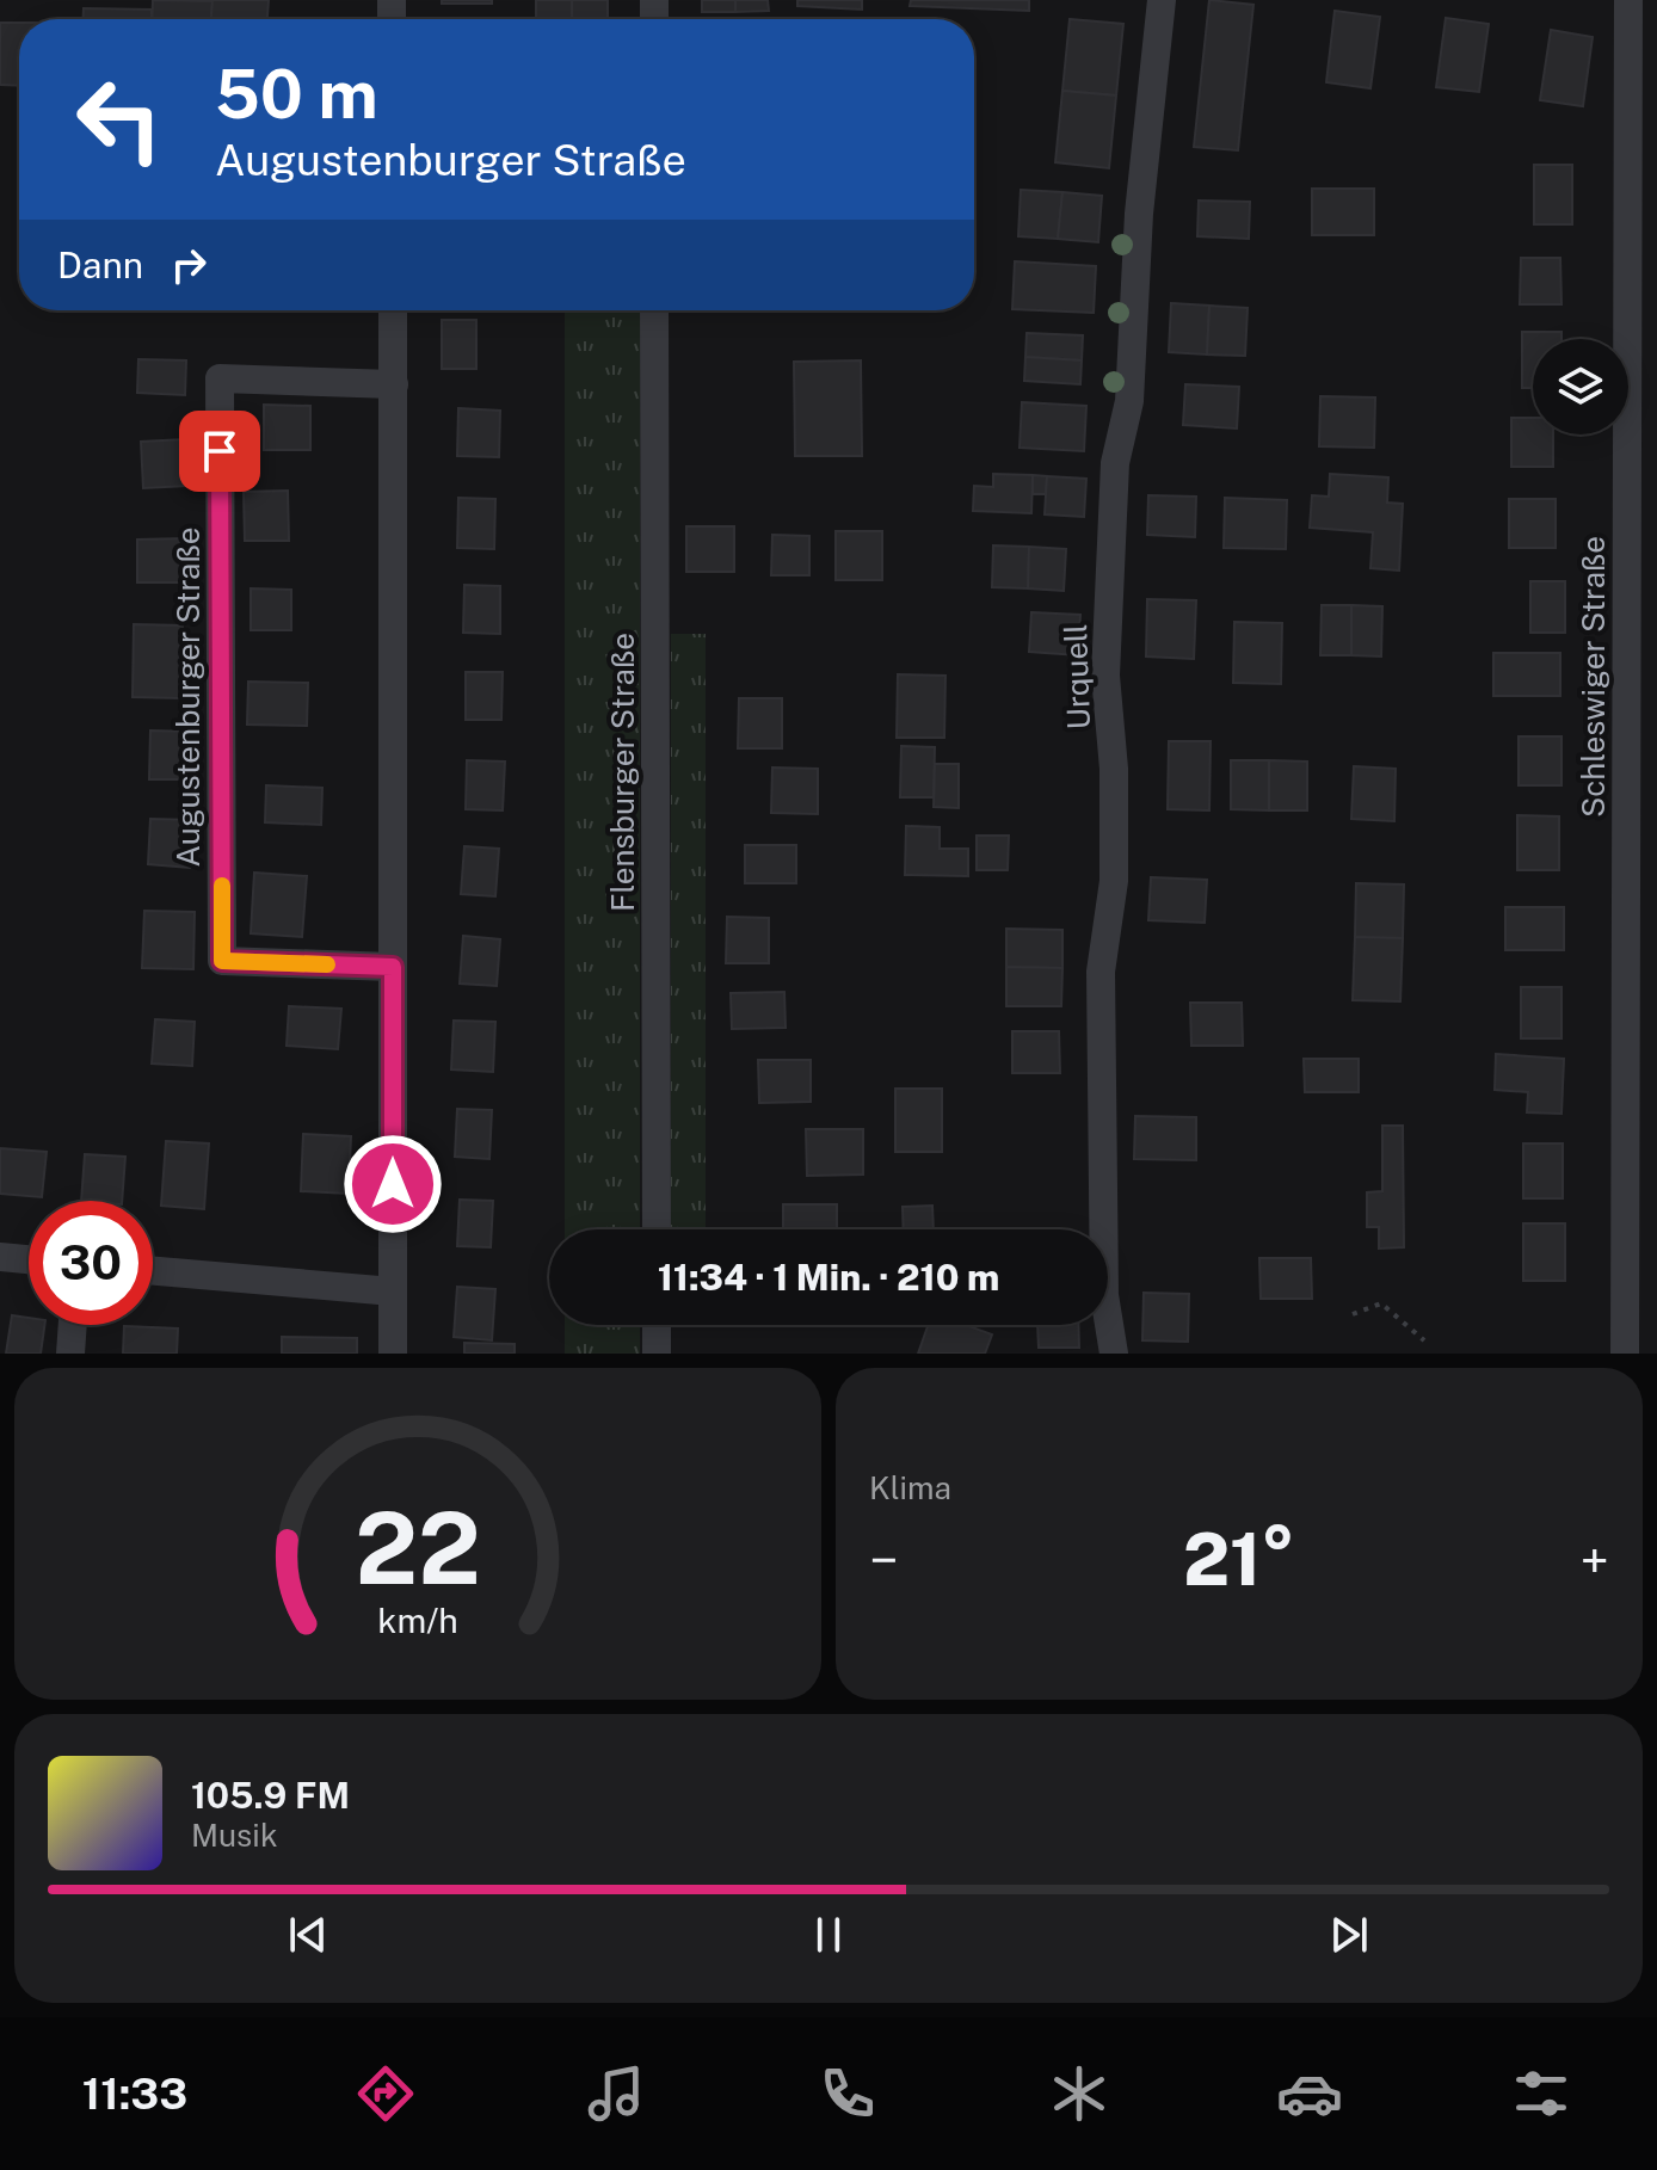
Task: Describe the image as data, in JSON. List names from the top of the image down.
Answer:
{
  "streets": {
    "street": [
      "Urquell",
      "Schleswiger Straße",
      "Augustenburger Straße",
      "Flensburger Straße"
    ]
  },
  "page": {
    "turn": ["50 m", "Augustenburger Straße"],
    "then": "Dann",
    "limit": "30",
    "trip": "11:34 · 1 Min. · 210 m",
    "tile": "Klima",
    "heat": ["−", "21°", "+"],
    "song": ["105.9 FM", "Musik"],
    "tabs": "11:33",
    "gauge": ["22", "km/h"]
  }
}
